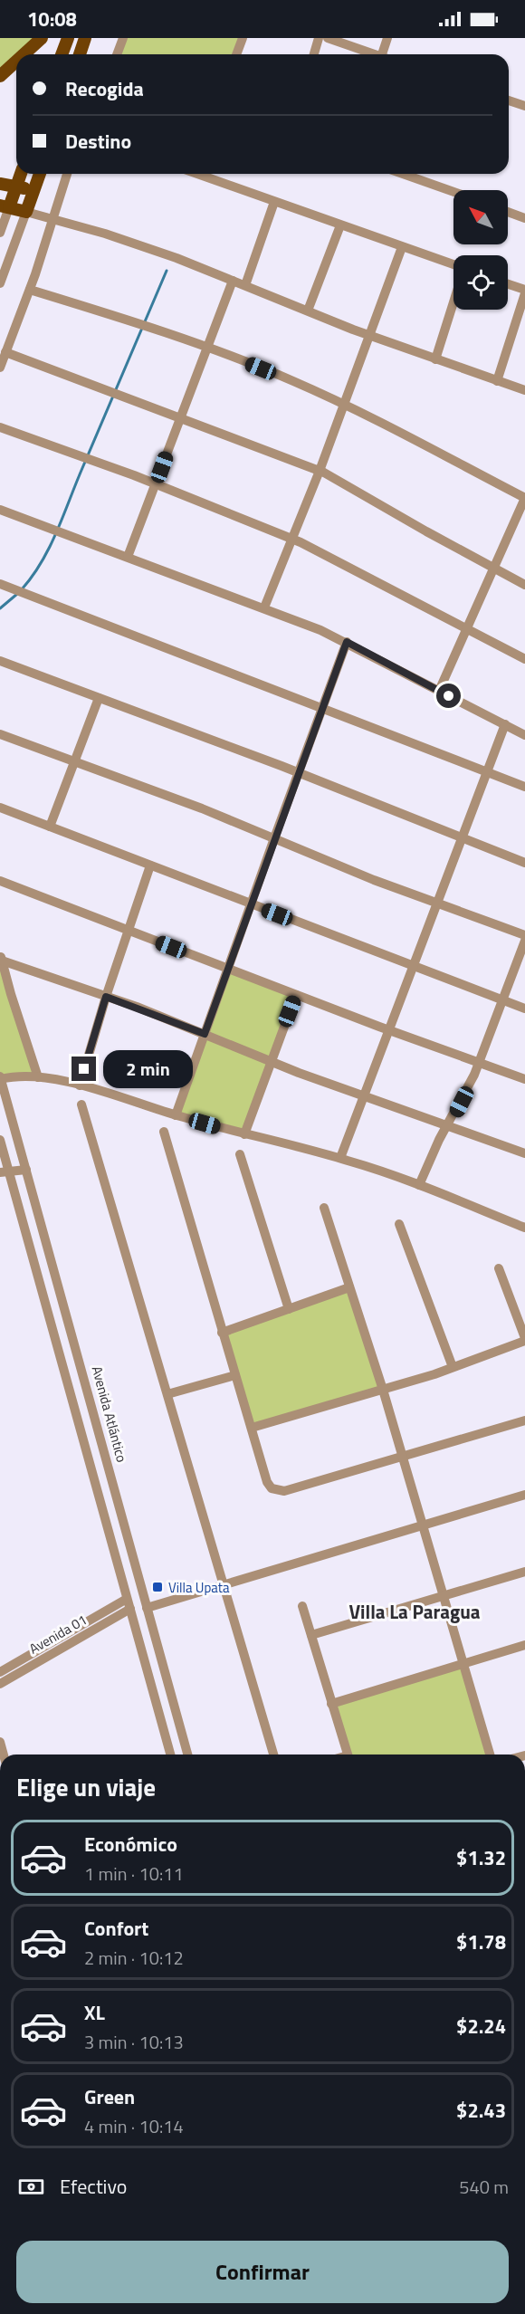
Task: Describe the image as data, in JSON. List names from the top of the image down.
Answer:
{
  "streets": {
    "street": ["Avenida Atlántico", "Avenida 01"]
  },
  "districts": ["Villa La Paragua"],
  "places": {
    "transit": ["Villa Upata"]
  },
  "north": "top left",
  "page": {
    "status": "10:08",
    "banner": ["Recogida", "Destino"],
    "bubble": "2 min",
    "heading": "Elige un viaje",
    "list": [
      {
        "name": "Económico",
        "note": "1 min · 10:11",
        "value": "$1.32"
      },
      {
        "name": "Confort",
        "note": "2 min · 10:12",
        "value": "$1.78"
      },
      {
        "name": "XL",
        "note": "3 min · 10:13",
        "value": "$2.24"
      },
      {
        "name": "Green",
        "note": "4 min · 10:14",
        "value": "$2.43"
      }
    ],
    "pay": ["Efectivo", "540 m"],
    "buttons": "Confirmar"
  }
}
